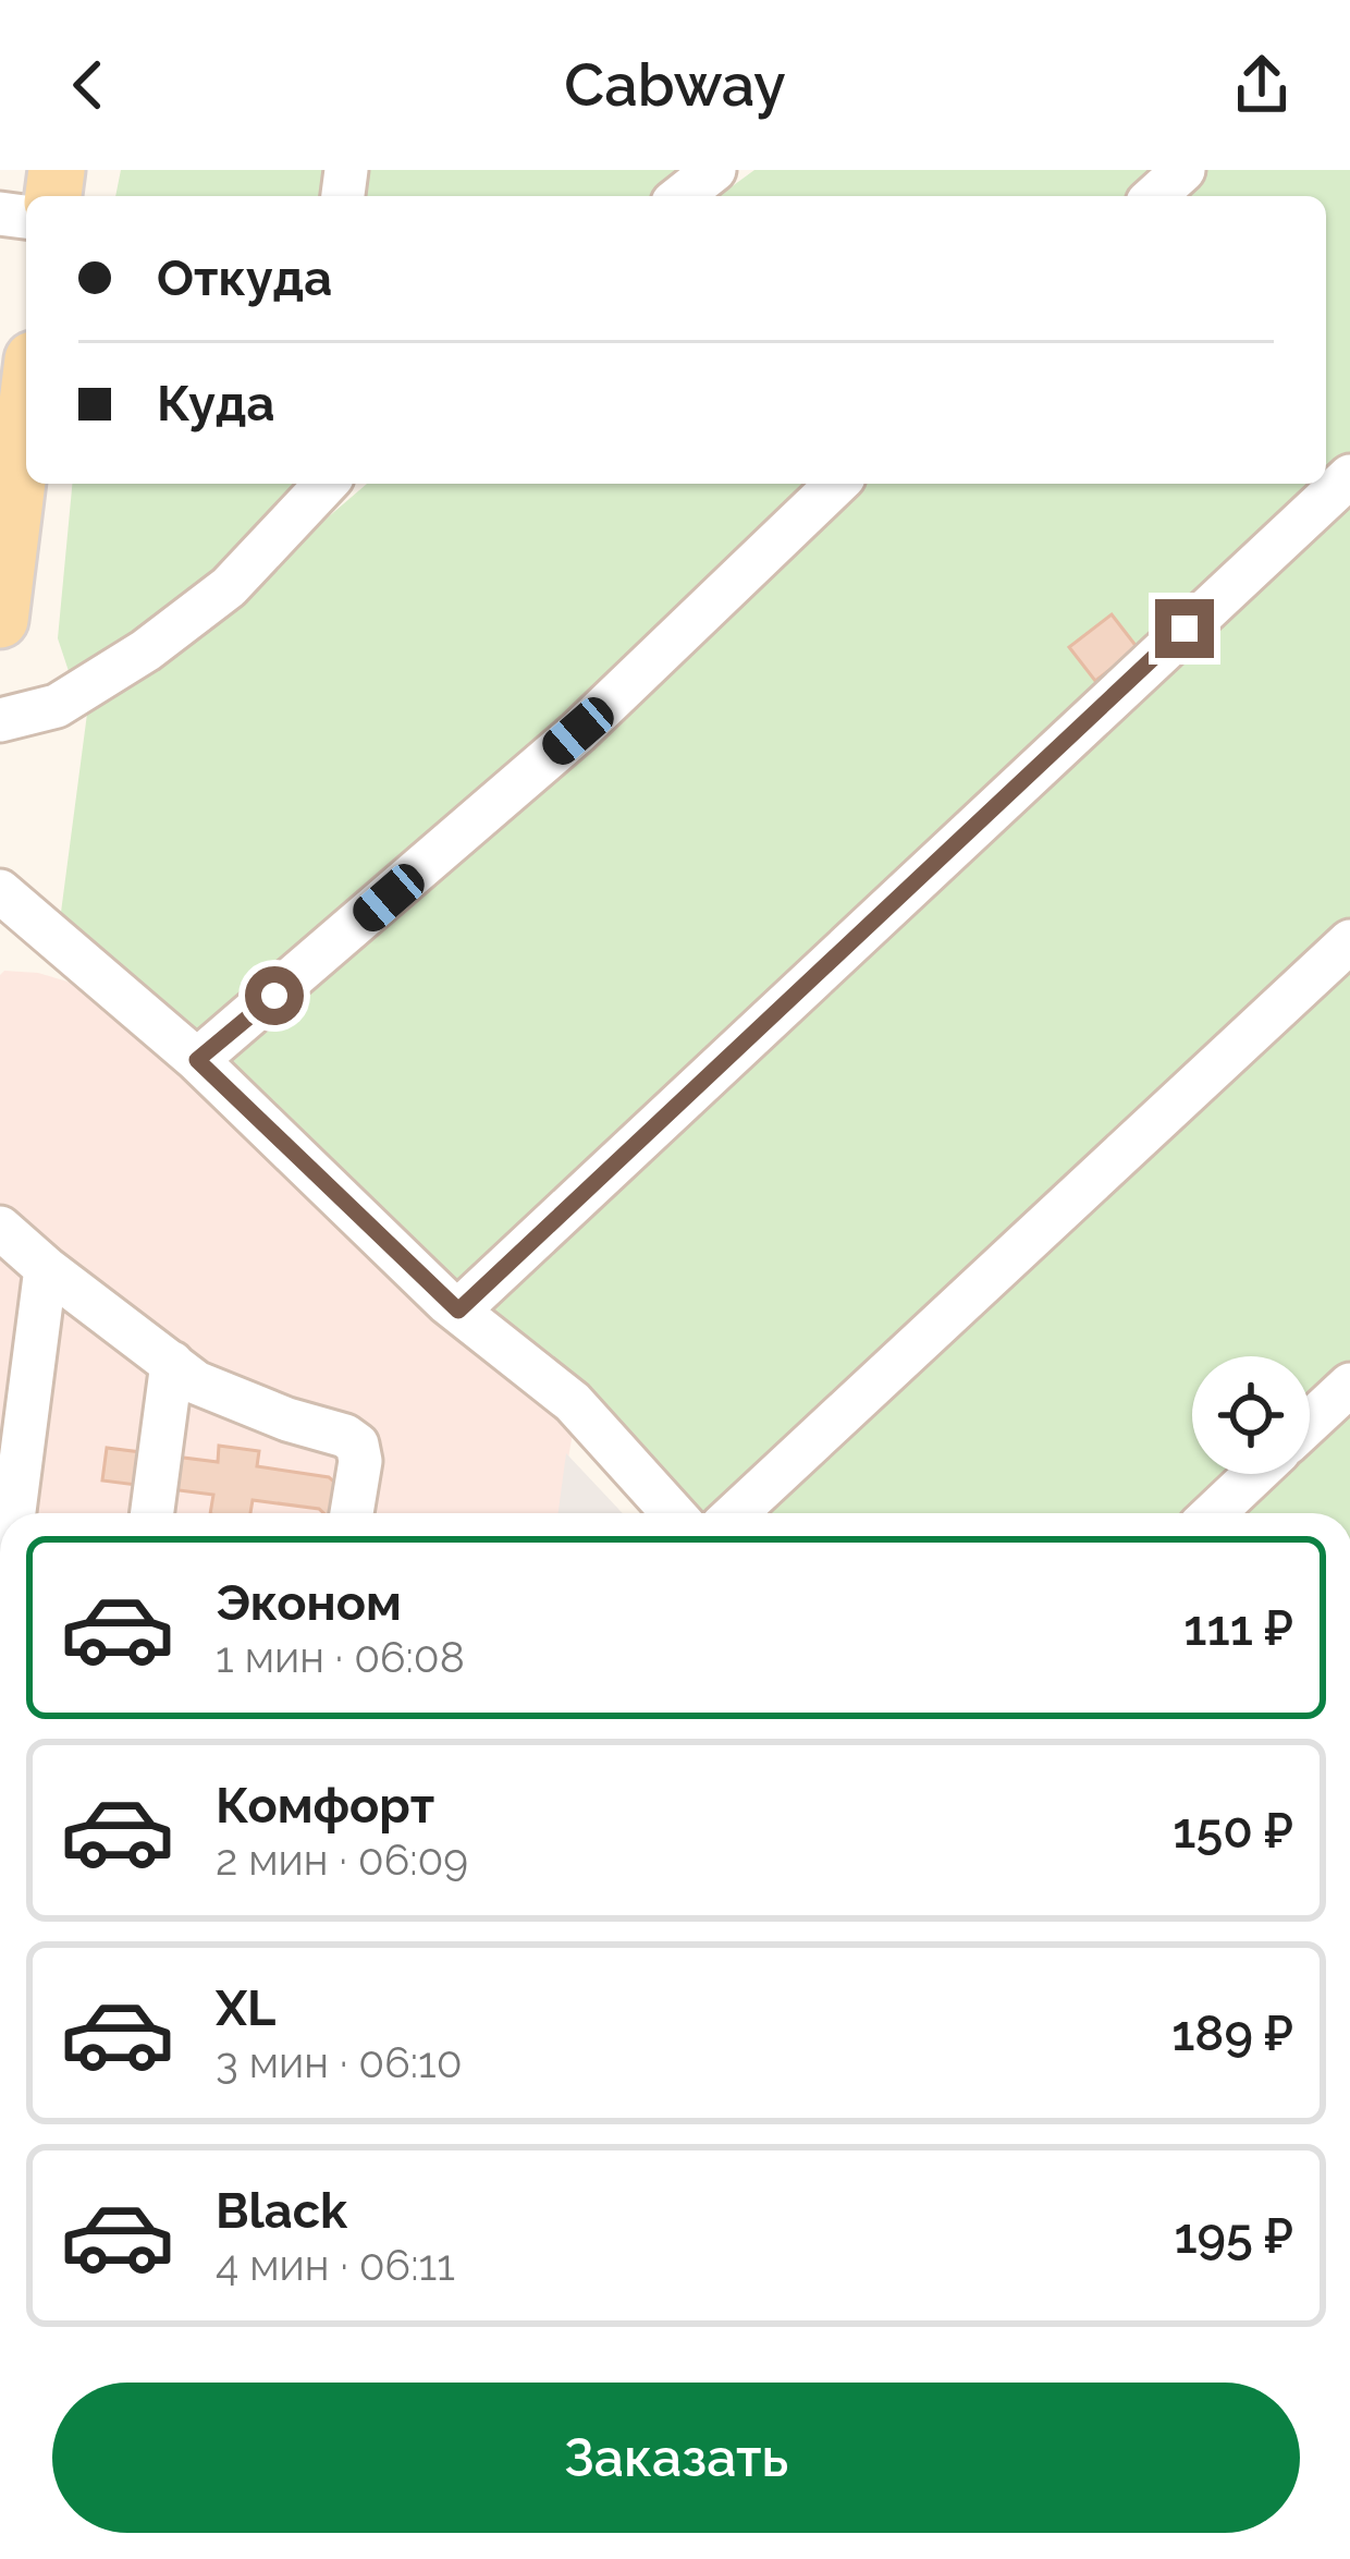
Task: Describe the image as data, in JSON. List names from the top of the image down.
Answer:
{
  "page": {
    "header": "Cabway",
    "banner": ["Откуда", "Куда"],
    "list": [
      {
        "name": "Эконом",
        "note": "1 мин · 06:08",
        "value": "111 ₽"
      },
      {
        "name": "Комфорт",
        "note": "2 мин · 06:09",
        "value": "150 ₽"
      },
      {
        "name": "XL",
        "note": "3 мин · 06:10",
        "value": "189 ₽"
      },
      {
        "name": "Black",
        "note": "4 мин · 06:11",
        "value": "195 ₽"
      }
    ],
    "buttons": "Заказать"
  }
}
